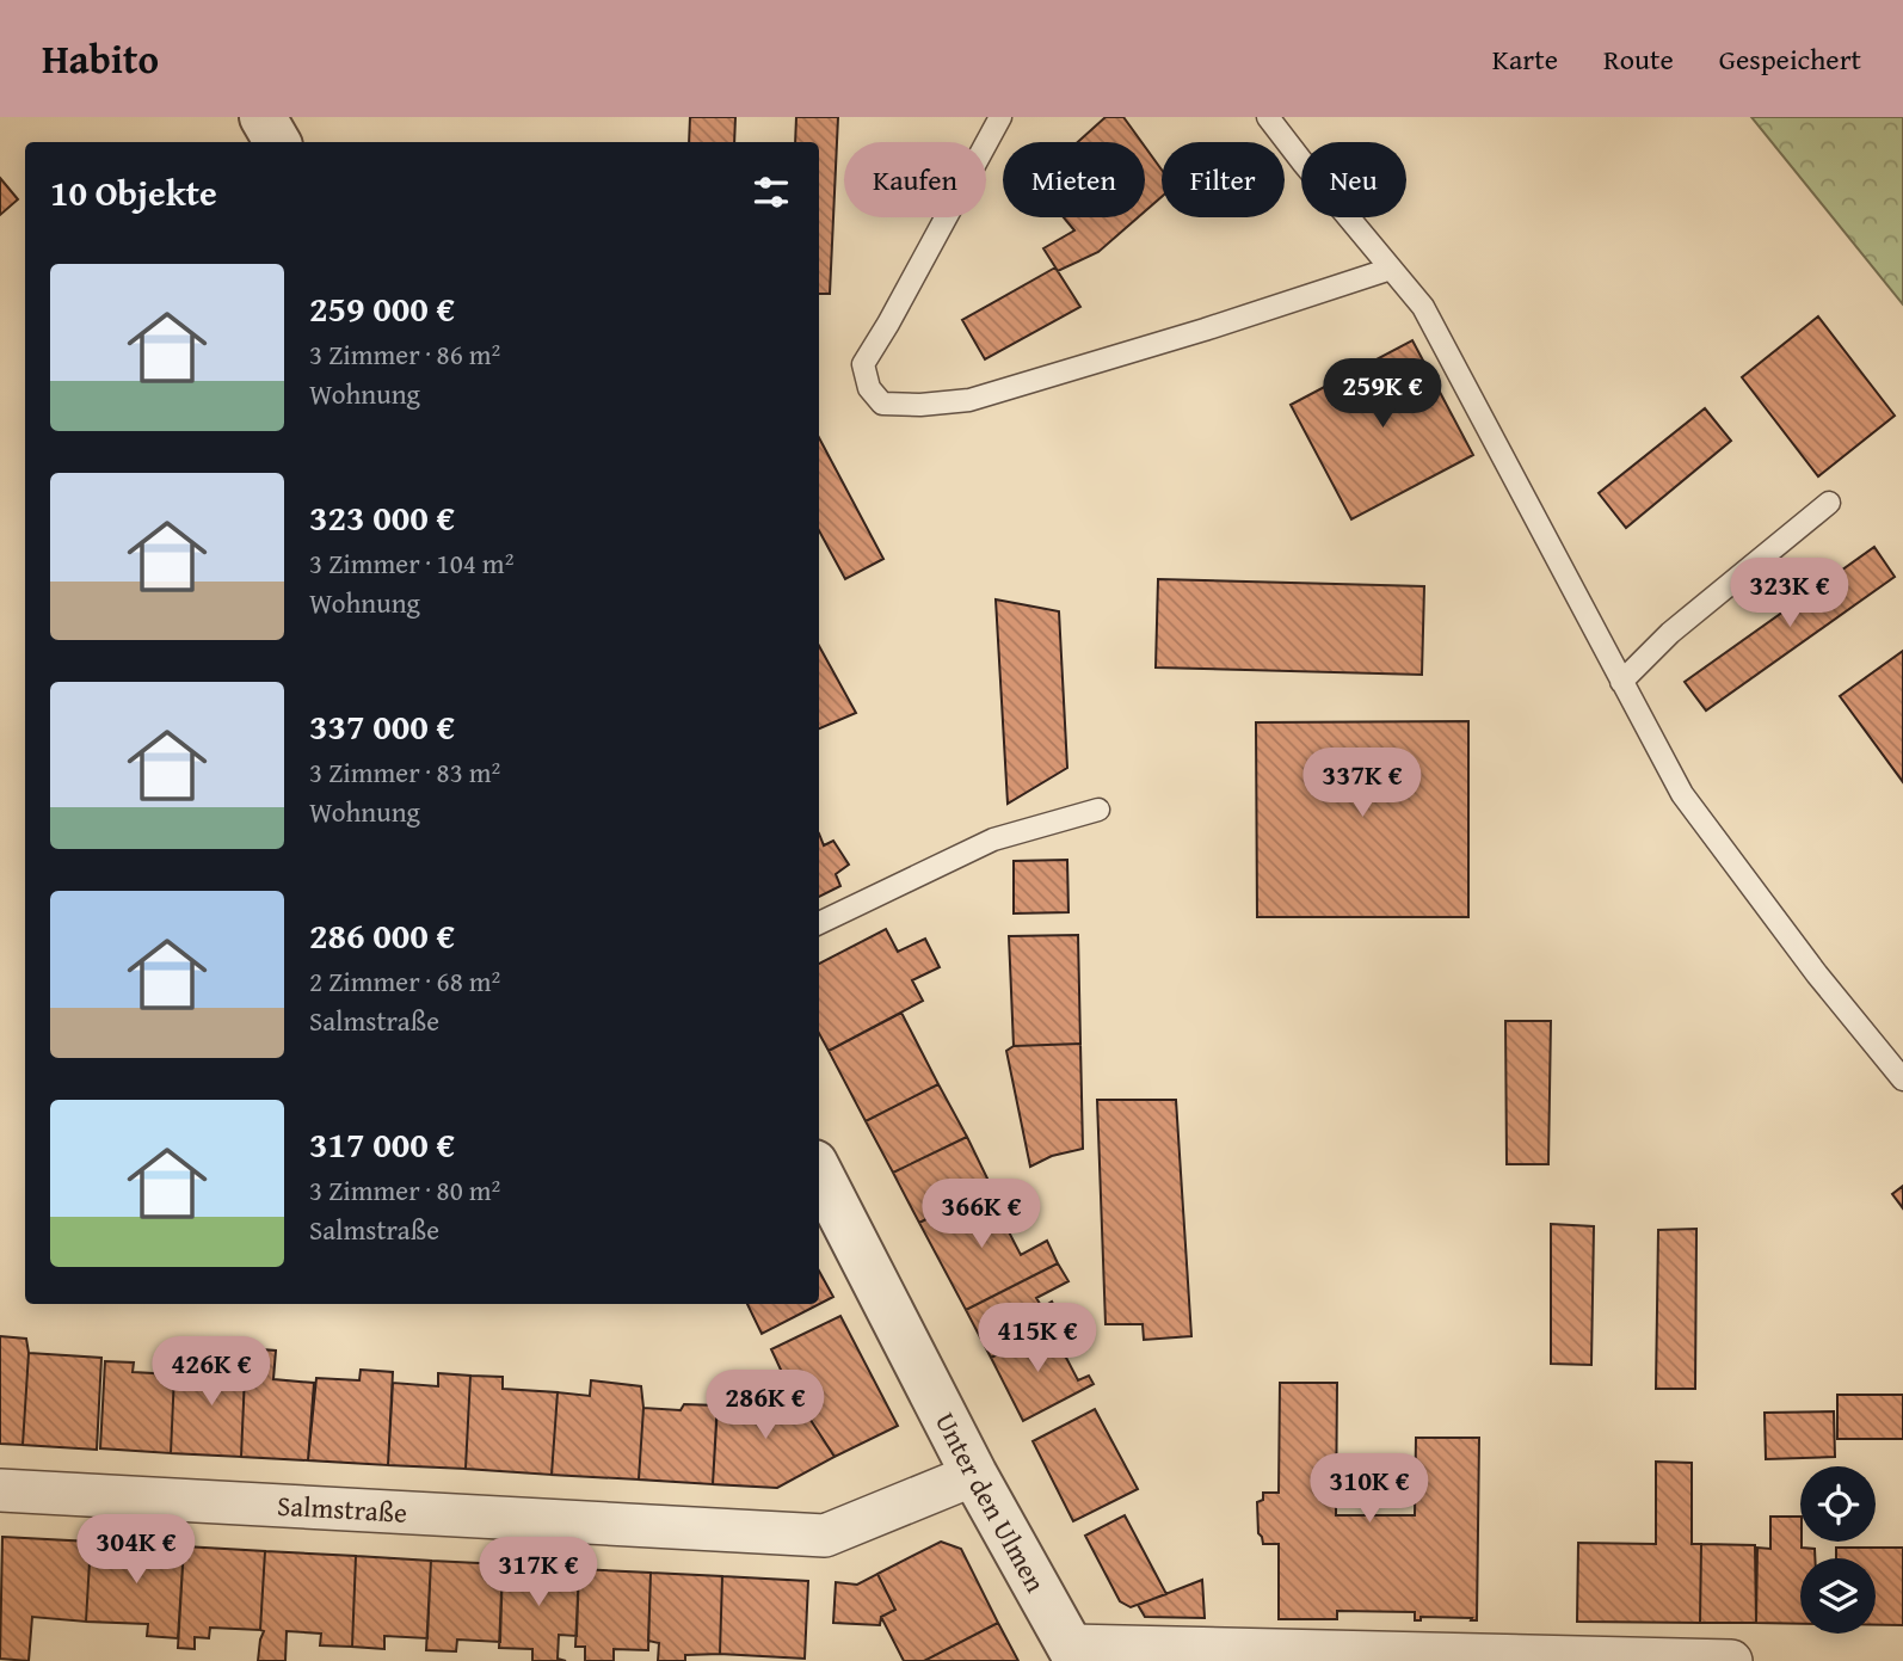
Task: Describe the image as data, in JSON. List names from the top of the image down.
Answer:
{
  "streets": {
    "street": ["Unter den Ulmen", "Salmstraße"]
  },
  "crossings": [
    ["Unter den Ulmen", "Salmstraße"]
  ],
  "page": {
    "header": "Habito",
    "nav": ["Karte", "Route", "Gespeichert"],
    "chip": [
      "Kaufen",
      "Mieten",
      "Filter",
      "Neu"
    ],
    "heading": "10 Objekte",
    "list": [
      {
        "name": "259 000 €",
        "note": "3 Zimmer · 86 m² · Wohnung"
      },
      {
        "name": "323 000 €",
        "note": "3 Zimmer · 104 m² · Wohnung"
      },
      {
        "name": "337 000 €",
        "note": "3 Zimmer · 83 m² · Wohnung"
      },
      {
        "name": "286 000 €",
        "note": "2 Zimmer · 68 m² · Salmstraße"
      },
      {
        "name": "317 000 €",
        "note": "3 Zimmer · 80 m² · Salmstraße"
      }
    ],
    "price": [
      "259K €",
      "323K €",
      "337K €",
      "366K €",
      "415K €",
      "426K €",
      "286K €",
      "310K €",
      "304K €",
      "317K €"
    ]
  }
}
